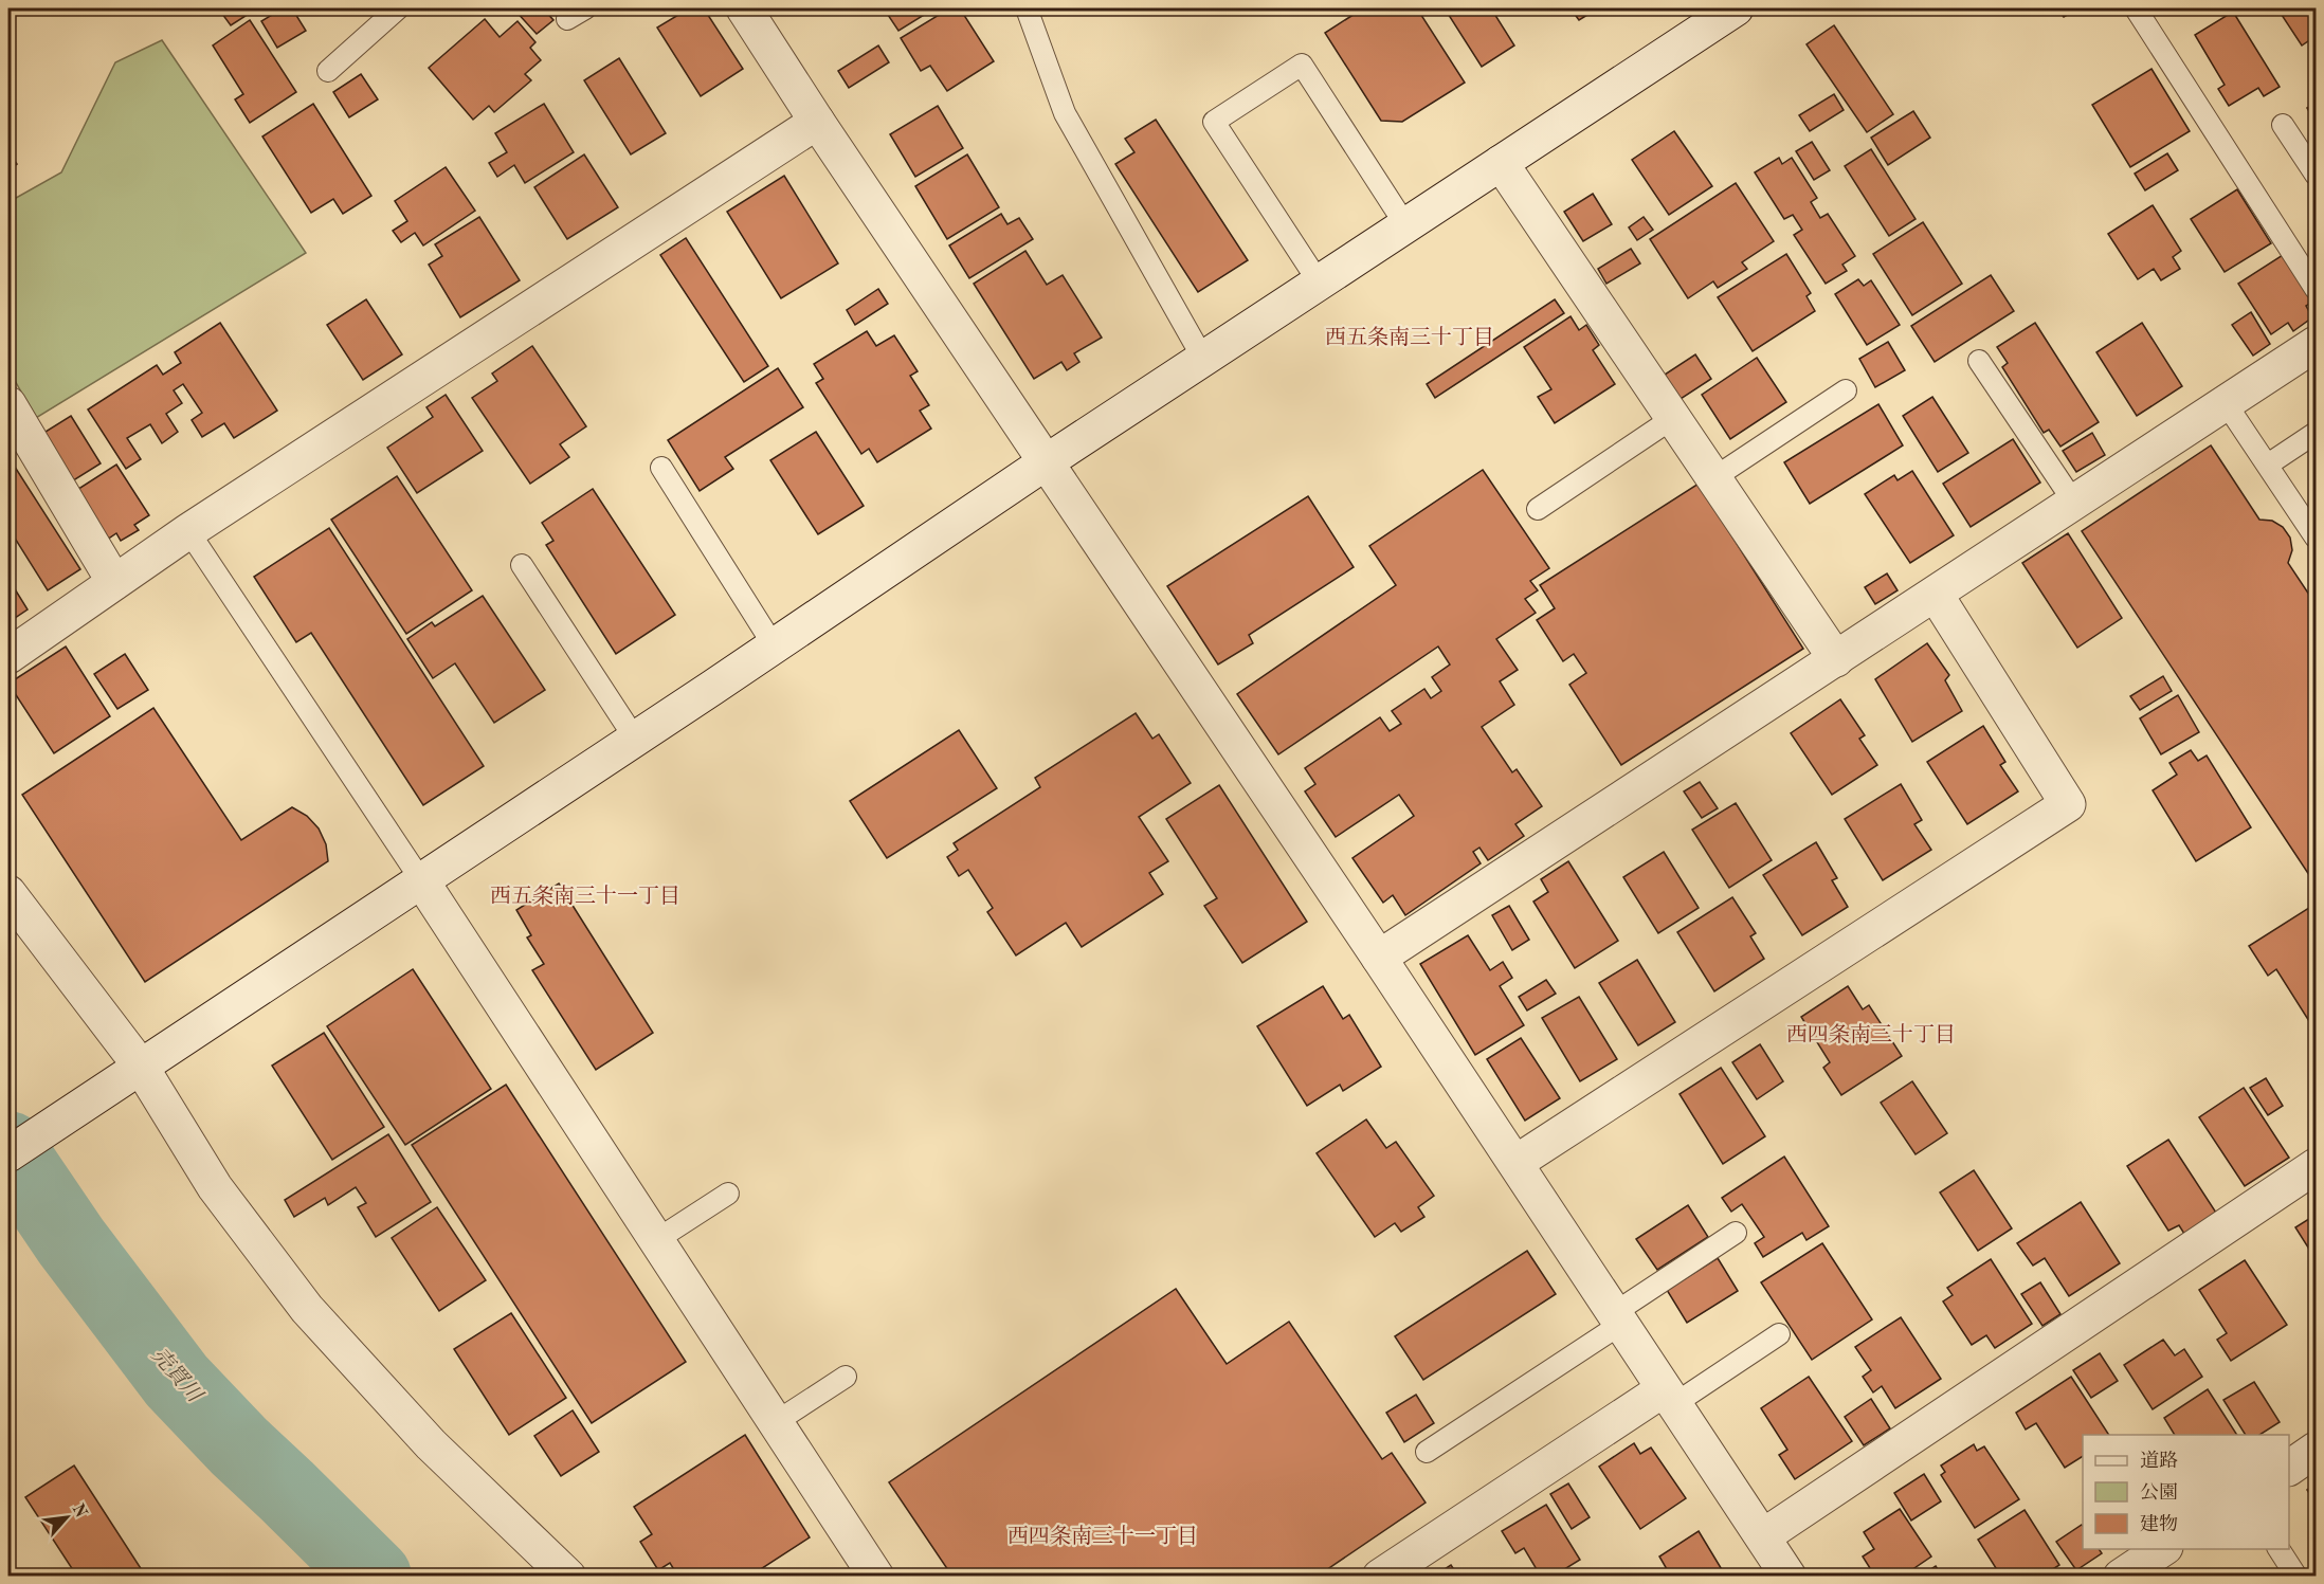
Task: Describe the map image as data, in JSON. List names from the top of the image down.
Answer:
{
  "districts": [
    "西五条南三十丁目",
    "西五条南三十一丁目",
    "西四条南三十丁目",
    "西四条南三十一丁目"
  ],
  "water": ["売買川"],
  "legend": ["道路", "公園", "建物"],
  "north": "top right"
}
